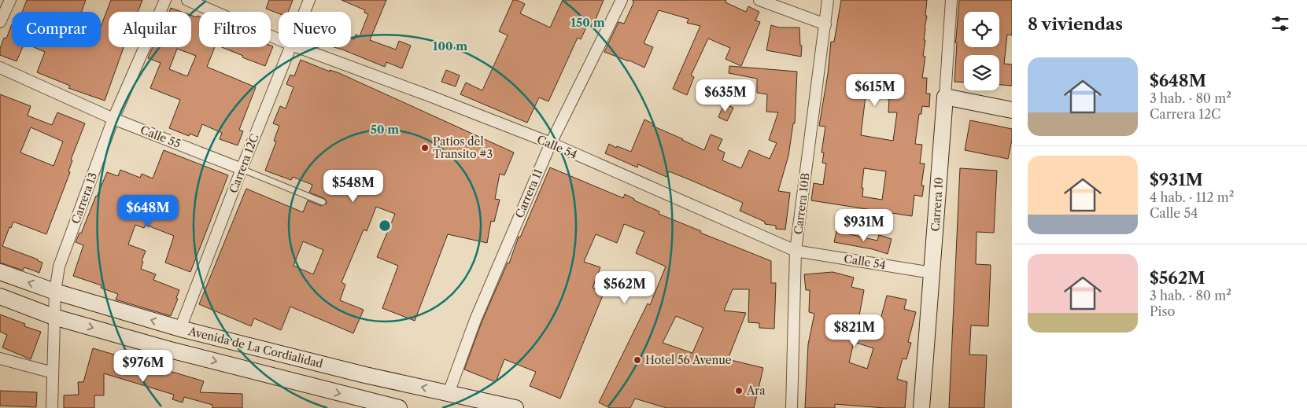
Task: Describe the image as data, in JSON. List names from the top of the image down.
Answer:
{
  "streets": {
    "main road": ["Carrera 10", "Avenida de La Cordialidad"],
    "street": [
      "Calle 55",
      "Calle 54",
      "Carrera 12C",
      "Carrera 11",
      "Carrera 13",
      "Carrera 10B"
    ]
  },
  "crossings": [
    ["Calle 55", "Carrera 12C"],
    ["Calle 55", "Carrera 13"],
    ["Calle 54", "Carrera 11"],
    ["Calle 54", "Carrera 10B"],
    ["Calle 54", "Carrera 10"],
    ["Carrera 12C", "Avenida de La Cordialidad"],
    ["Carrera 11", "Avenida de La Cordialidad"],
    ["Carrera 13", "Avenida de La Cordialidad"]
  ],
  "places": ["Patios del Transito #3", "Hotel 56 Avenue", "Ara"],
  "page": {
    "heading": "8 viviendas",
    "chip": [
      "Comprar",
      "Alquilar",
      "Filtros",
      "Nuevo"
    ],
    "list": [
      {
        "name": "$648M",
        "note": "3 hab. · 80 m² · Carrera 12C"
      },
      {
        "name": "$931M",
        "note": "4 hab. · 112 m² · Calle 54"
      },
      {
        "name": "$562M",
        "note": "3 hab. · 80 m² · Piso"
      }
    ],
    "price": [
      "$615M",
      "$635M",
      "$548M",
      "$648M",
      "$931M",
      "$562M",
      "$821M",
      "$976M"
    ]
  },
  "rings": ["150 m", "100 m", "50 m"]
}
